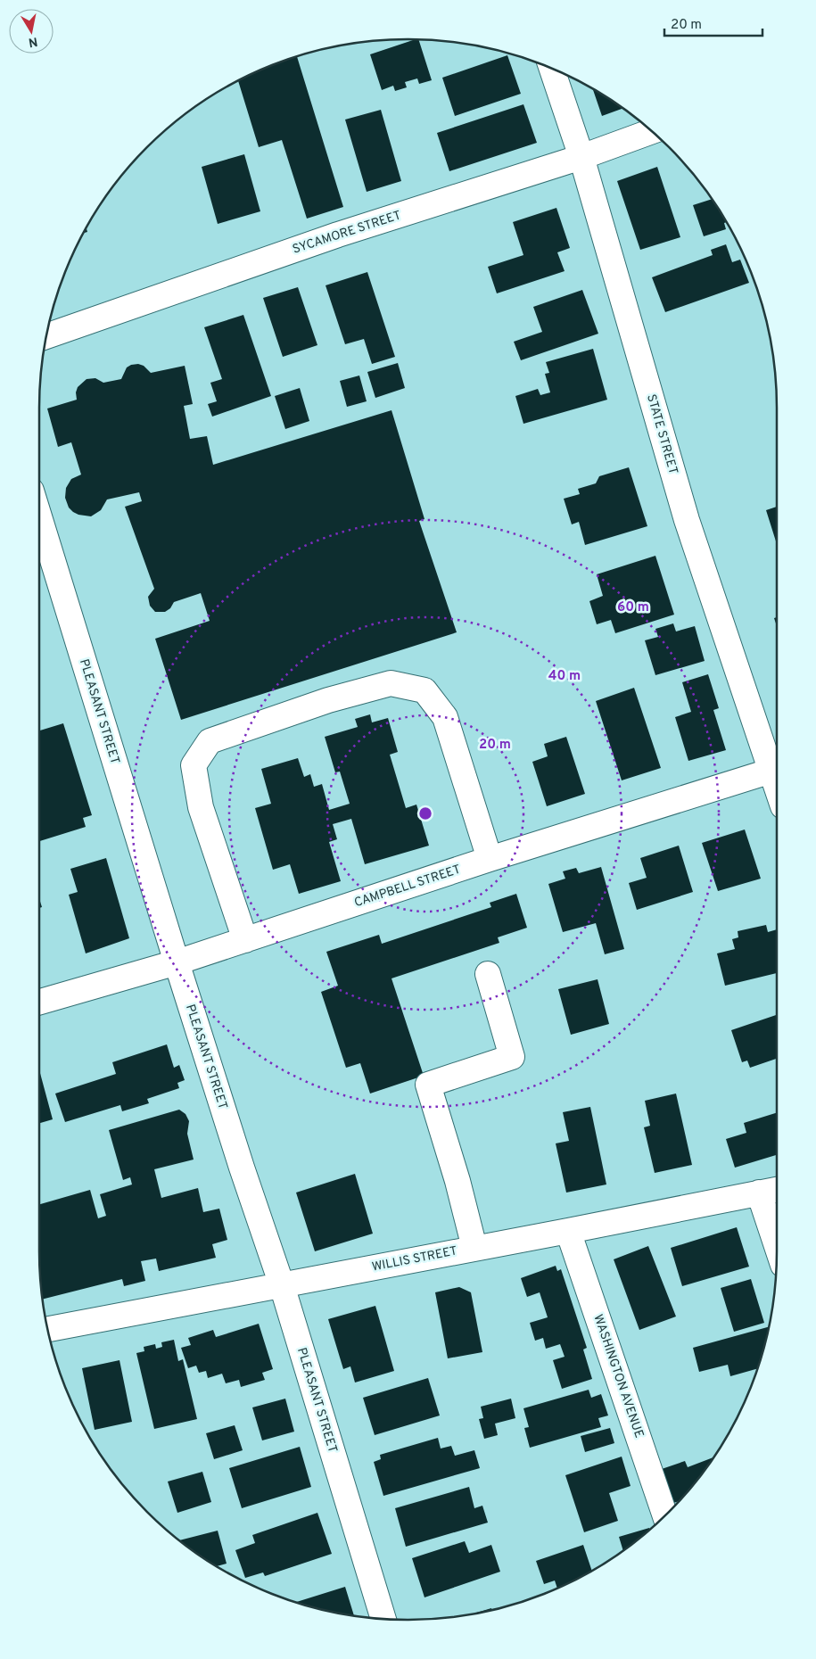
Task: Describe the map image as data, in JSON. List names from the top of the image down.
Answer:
{
  "streets": {
    "street": [
      "SYCAMORE STREET",
      "STATE STREET",
      "PLEASANT STREET",
      "CAMPBELL STREET",
      "WILLIS STREET",
      "WASHINGTON AVENUE"
    ]
  },
  "crossings": [
    ["SYCAMORE STREET", "STATE STREET"],
    ["PLEASANT STREET", "CAMPBELL STREET"],
    ["PLEASANT STREET", "WILLIS STREET"],
    ["WILLIS STREET", "WASHINGTON AVENUE"]
  ],
  "scale_bar": "20 m",
  "north": "bottom",
  "rings": ["60 m", "40 m", "20 m"]
}
